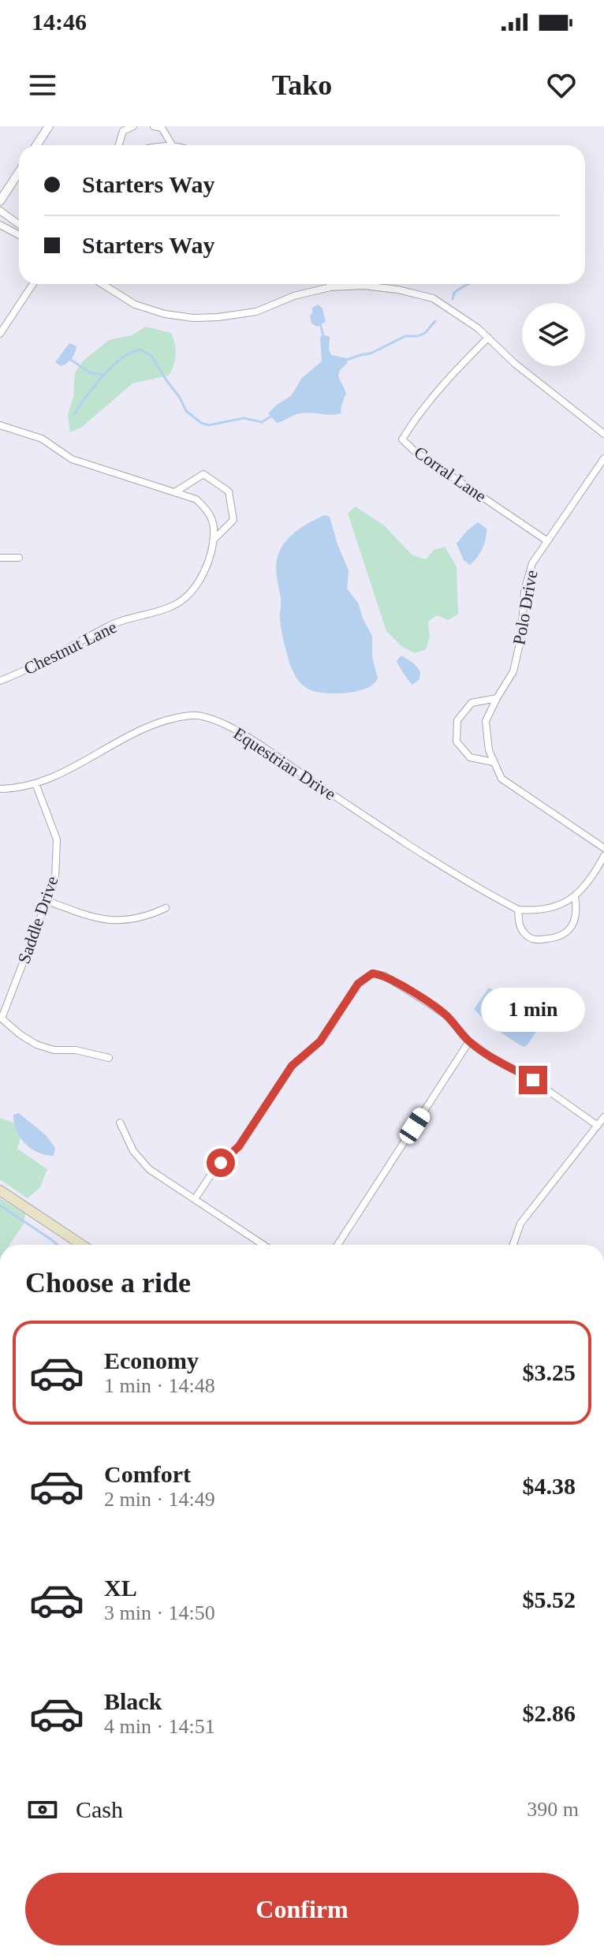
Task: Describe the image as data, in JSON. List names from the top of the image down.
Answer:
{
  "streets": {
    "street": [
      "Corral Lane",
      "Polo Drive",
      "Chestnut Lane",
      "Equestrian Drive",
      "Saddle Drive"
    ]
  },
  "crossings": [
    ["Corral Lane", "Polo Drive"],
    ["Equestrian Drive", "Saddle Drive"]
  ],
  "page": {
    "status": "14:46",
    "header": "Tako",
    "banner": ["Starters Way", "Starters Way"],
    "bubble": "1 min",
    "heading": "Choose a ride",
    "list": [
      {
        "name": "Economy",
        "note": "1 min · 14:48",
        "value": "$3.25"
      },
      {
        "name": "Comfort",
        "note": "2 min · 14:49",
        "value": "$4.38"
      },
      {
        "name": "XL",
        "note": "3 min · 14:50",
        "value": "$5.52"
      },
      {
        "name": "Black",
        "note": "4 min · 14:51",
        "value": "$2.86"
      }
    ],
    "pay": ["Cash", "390 m"],
    "buttons": "Confirm"
  }
}
